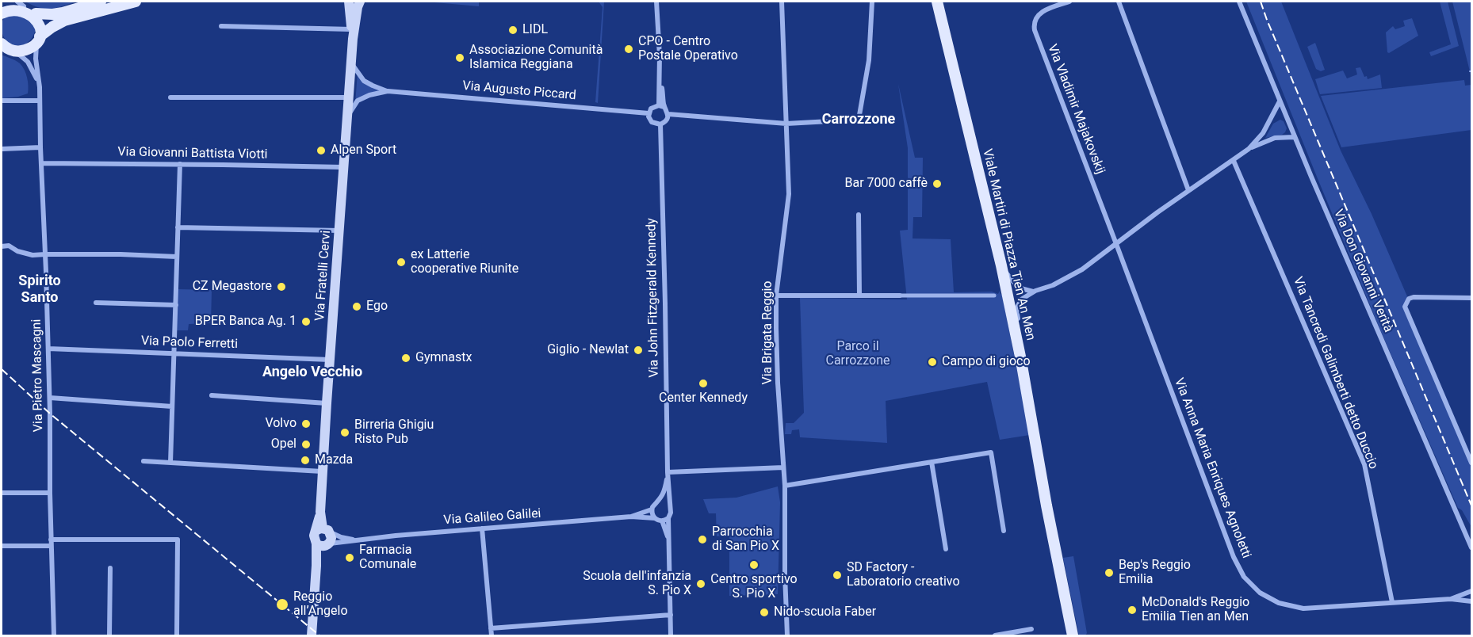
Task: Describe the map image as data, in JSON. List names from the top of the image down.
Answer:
{
  "streets": {
    "main road": ["Viale Martiri di Piazza Tien An Men", "Via Fratelli Cervi"],
    "street": [
      "Via Augusto Piccard",
      "Via Vladimir Majakovskij",
      "Via Giovanni Battista Viotti",
      "Via Don Giovanni Verità",
      "Via John Fitzgerald Kennedy",
      "Via Brigata Reggio",
      "Via Paolo Ferretti",
      "Via Tancredi Galimberti detto Duccio",
      "Via Pietro Mascagni",
      "Via Anna Maria Enriques Agnoletti",
      "Via Galileo Galilei"
    ]
  },
  "crossings": [
    ["Via Augusto Piccard", "Via Fratelli Cervi"],
    ["Via Augusto Piccard", "Via John Fitzgerald Kennedy"],
    ["Via Vladimir Majakovskij", "Via Anna Maria Enriques Agnoletti"],
    ["Via Giovanni Battista Viotti", "Via Fratelli Cervi"],
    ["Via Giovanni Battista Viotti", "Via Pietro Mascagni"],
    ["Via Fratelli Cervi", "Via Paolo Ferretti"],
    ["Via Fratelli Cervi", "Via Galileo Galilei"],
    ["Via John Fitzgerald Kennedy", "Via Galileo Galilei"],
    ["Via Paolo Ferretti", "Via Pietro Mascagni"],
    ["Via Tancredi Galimberti detto Duccio", "Via Anna Maria Enriques Agnoletti"]
  ],
  "districts": ["Carrozzone", "Spirito Santo", "Angelo Vecchio"],
  "parks": ["Parco il Carrozzone"],
  "places": [
    "LIDL",
    "CPO - Centro Postale Operativo",
    "Associazione Comunità Islamica Reggiana",
    "Alpen Sport",
    "Bar 7000 caffè",
    "ex Latterie cooperative Riunite",
    "CZ Megastore",
    "Ego",
    "BPER Banca Ag. 1",
    "Giglio - Newlat",
    "Gymnastx",
    "Campo di gioco",
    "Center Kennedy",
    "Volvo",
    "Birreria Ghigiu Risto Pub",
    "Opel",
    "Mazda",
    "Parrocchia di San Pio X",
    "Farmacia Comunale",
    "Centro sportivo S. Pio X",
    "Bep's Reggio Emilia",
    "SD Factory - Laboratorio creativo",
    "Scuola dell'infanzia S. Pio X",
    "Reggio all’Angelo",
    "McDonald's Reggio Emilia Tien an Men",
    "Nido-scuola Faber"
  ]
}
